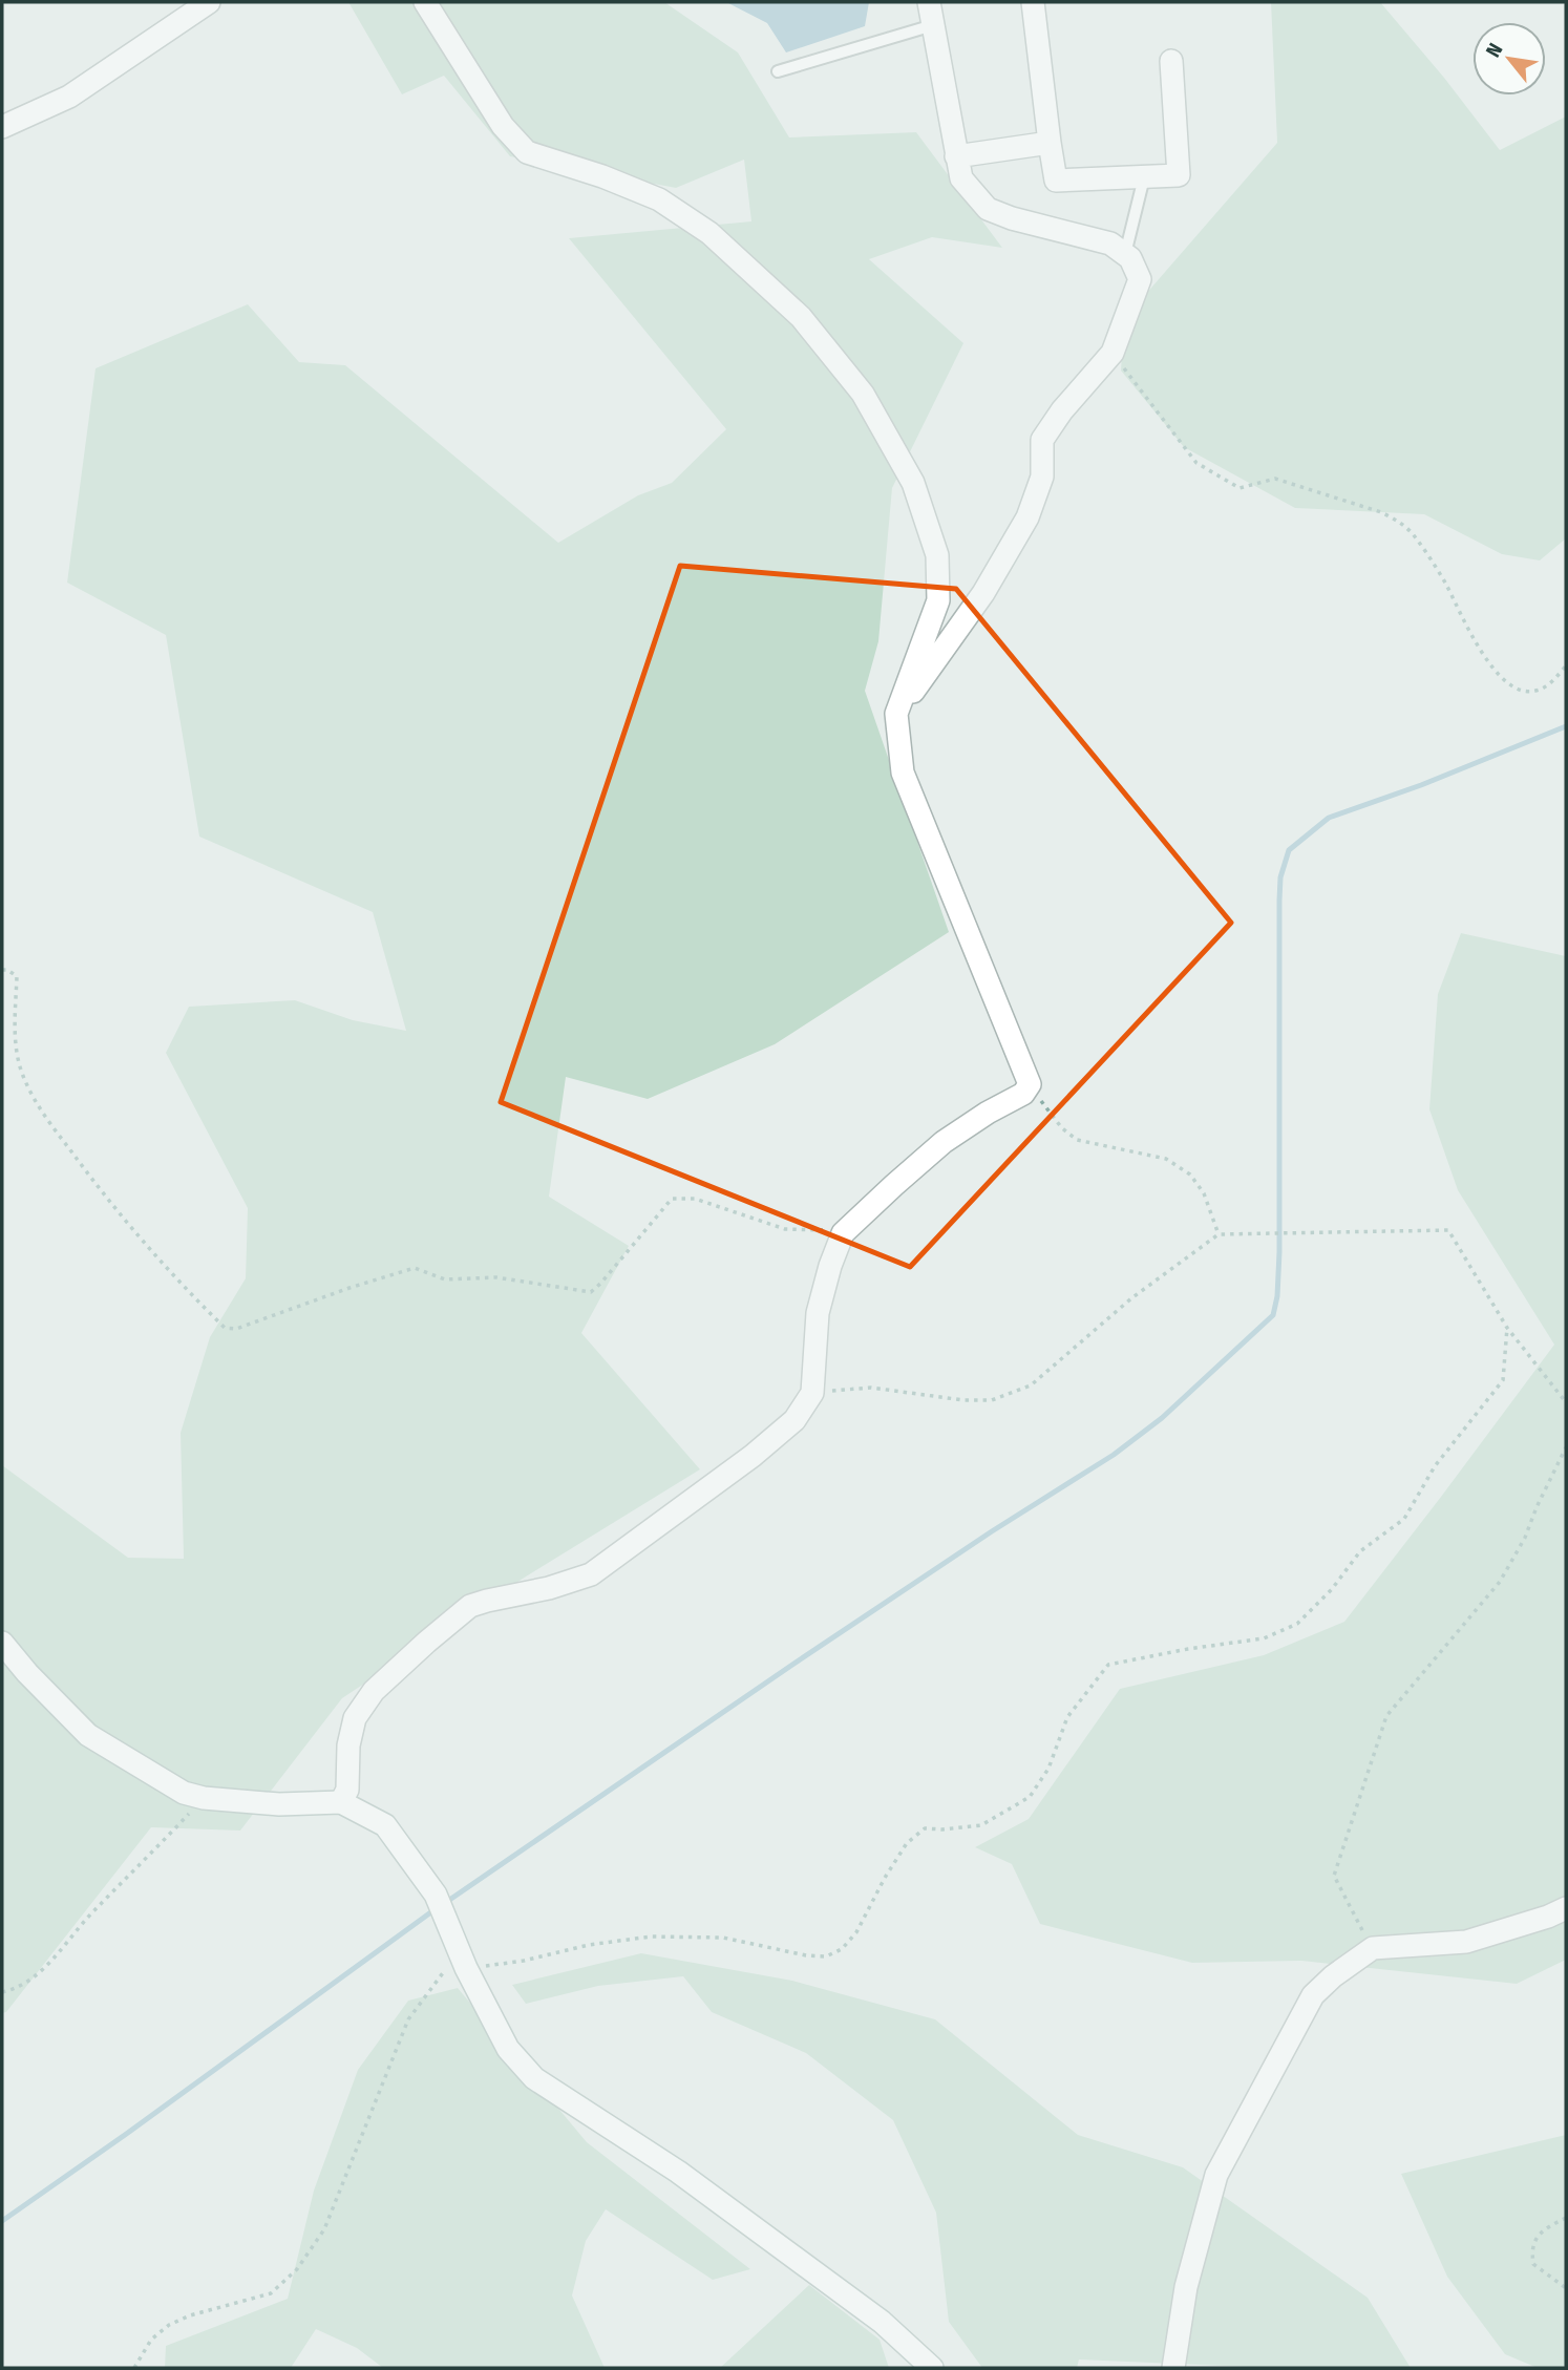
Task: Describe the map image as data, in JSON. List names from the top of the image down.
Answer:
{
  "north": "top left"
}
